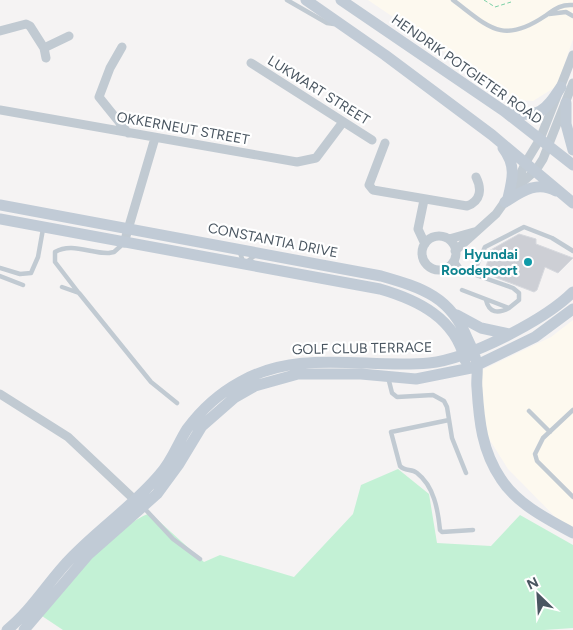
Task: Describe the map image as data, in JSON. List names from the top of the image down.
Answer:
{
  "streets": {
    "street": [
      "HENDRIK POTGIETER ROAD",
      "LUKWART STREET",
      "OKKERNEUT STREET",
      "CONSTANTIA DRIVE",
      "GOLF CLUB TERRACE"
    ]
  },
  "crossings": [
    ["LUKWART STREET", "OKKERNEUT STREET"],
    ["CONSTANTIA DRIVE", "GOLF CLUB TERRACE"]
  ],
  "places": ["Hyundai Roodepoort"],
  "north": "top left"
}
